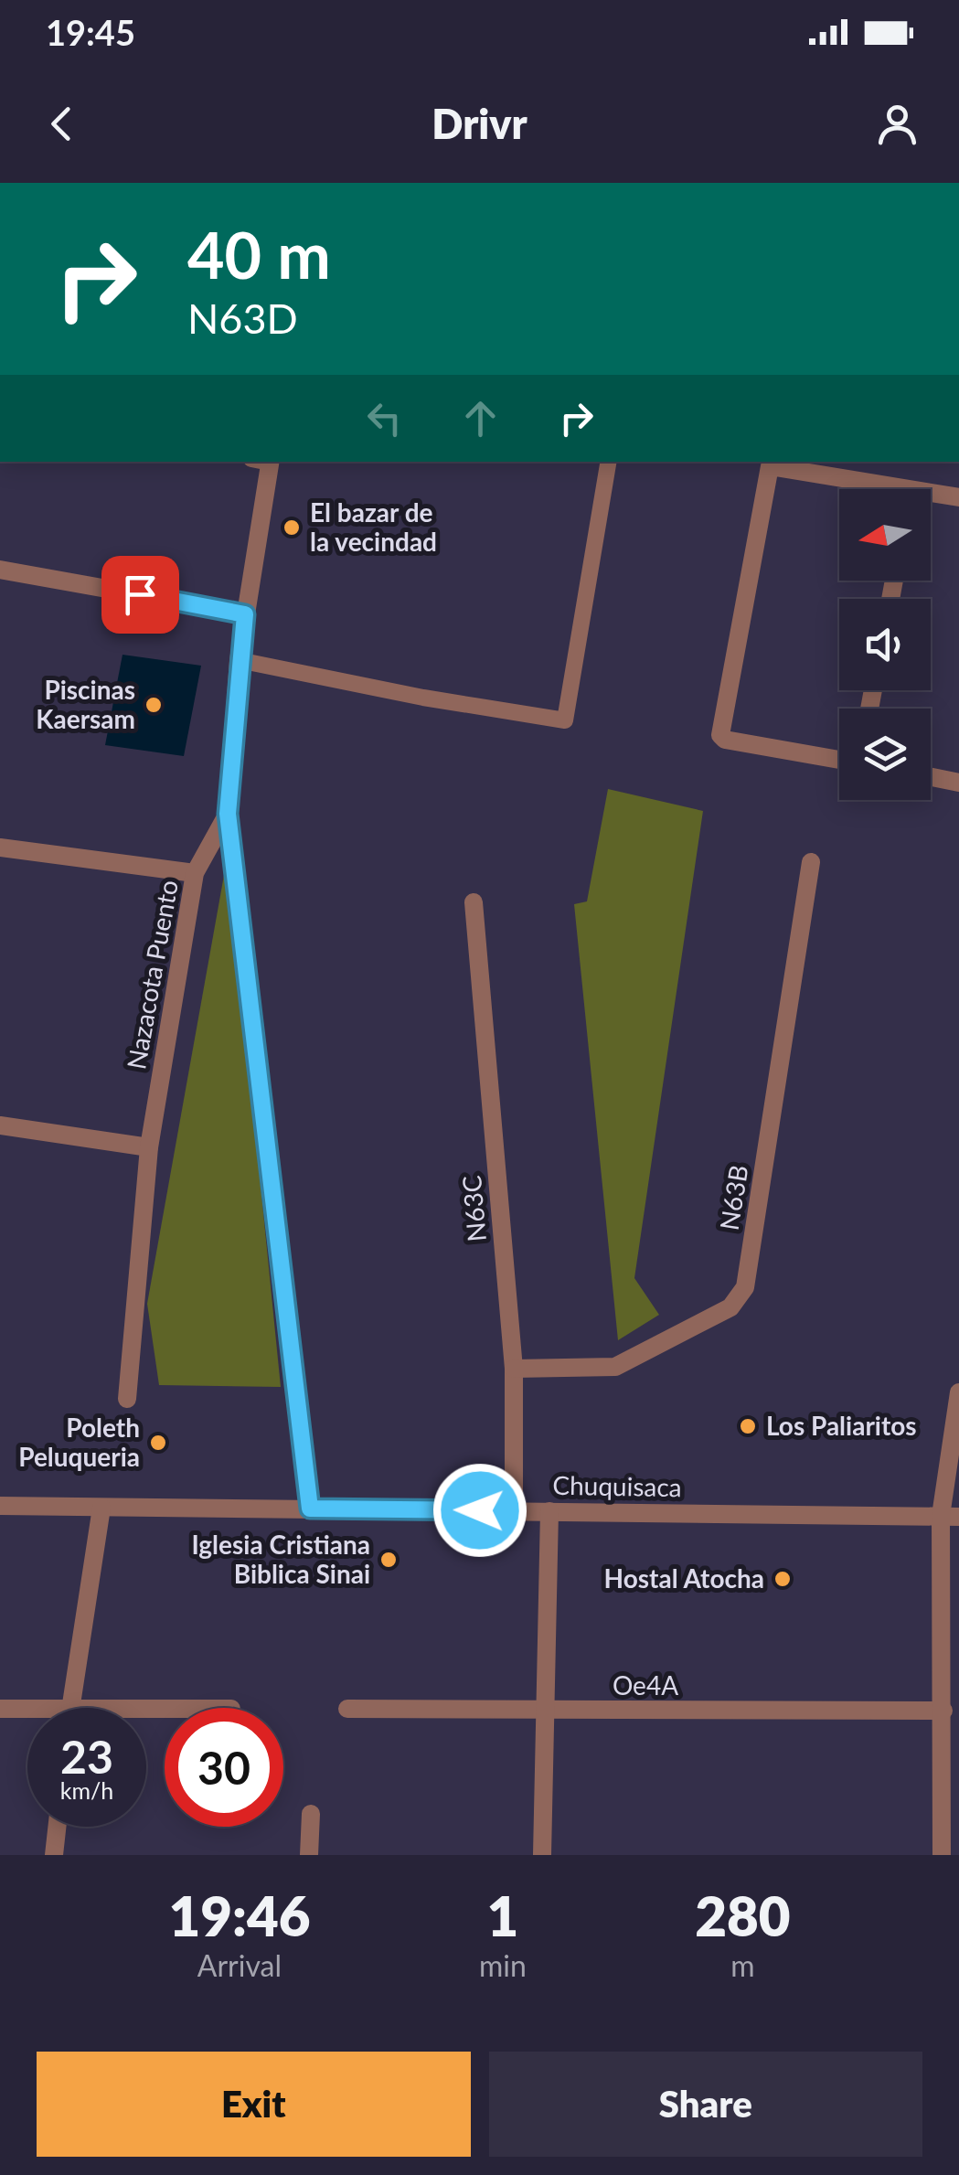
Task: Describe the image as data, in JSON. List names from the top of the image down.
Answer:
{
  "streets": {
    "street": [
      "Nazacota Puento",
      "N63B",
      "N63C",
      "Chuquisaca",
      "Oe4A"
    ]
  },
  "crossings": [
    ["N63B", "N63C"],
    ["N63C", "Chuquisaca"]
  ],
  "places": [
    "El bazar de la vecindad",
    "Piscinas Kaersam",
    "Los Paliaritos",
    "Poleth Peluqueria",
    "Iglesia Cristiana Biblica Sinai",
    "Hostal Atocha"
  ],
  "north": "left",
  "page": {
    "status": "19:45",
    "header": "Drivr",
    "turn": ["40 m", "N63D"],
    "speed": "23 km/h",
    "limit": "30",
    "eta": [
      "19:46",
      "Arrival",
      "1",
      "min",
      "280",
      "m"
    ],
    "buttons": ["Exit", "Share"]
  }
}
